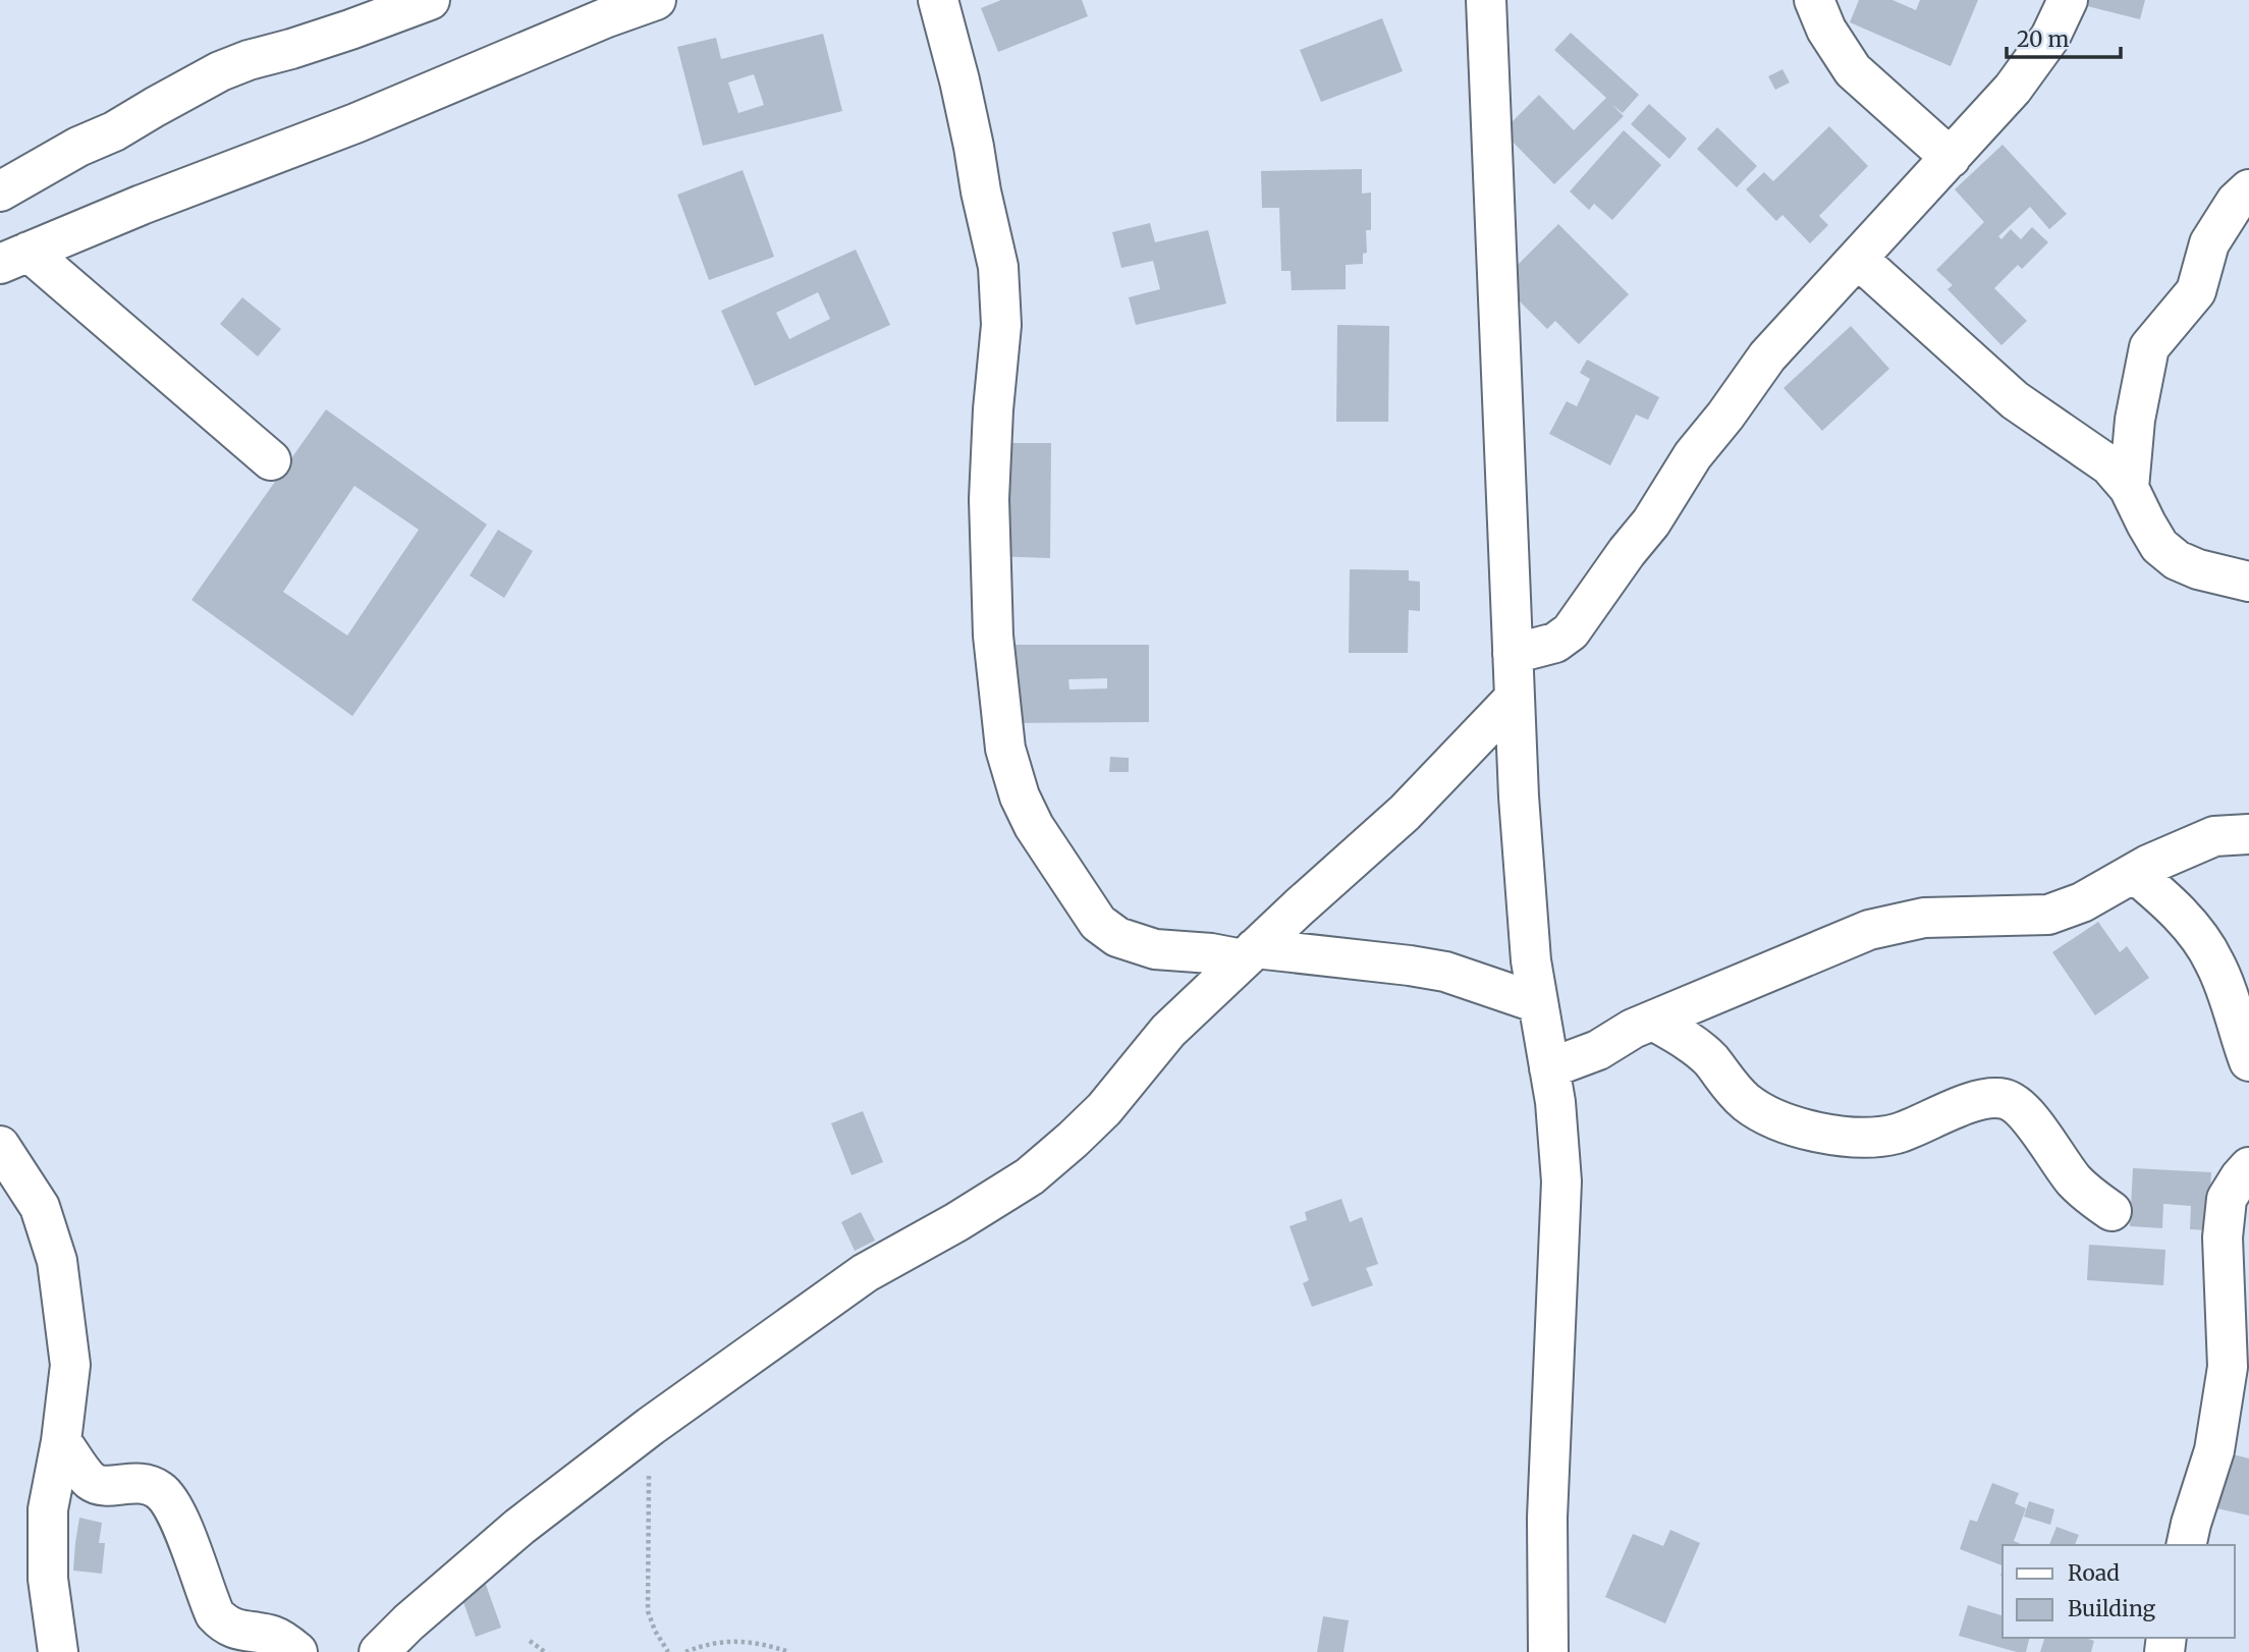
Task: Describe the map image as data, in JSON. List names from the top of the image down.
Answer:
{
  "legend": ["Road", "Building"],
  "scale_bar": "20 m"
}
